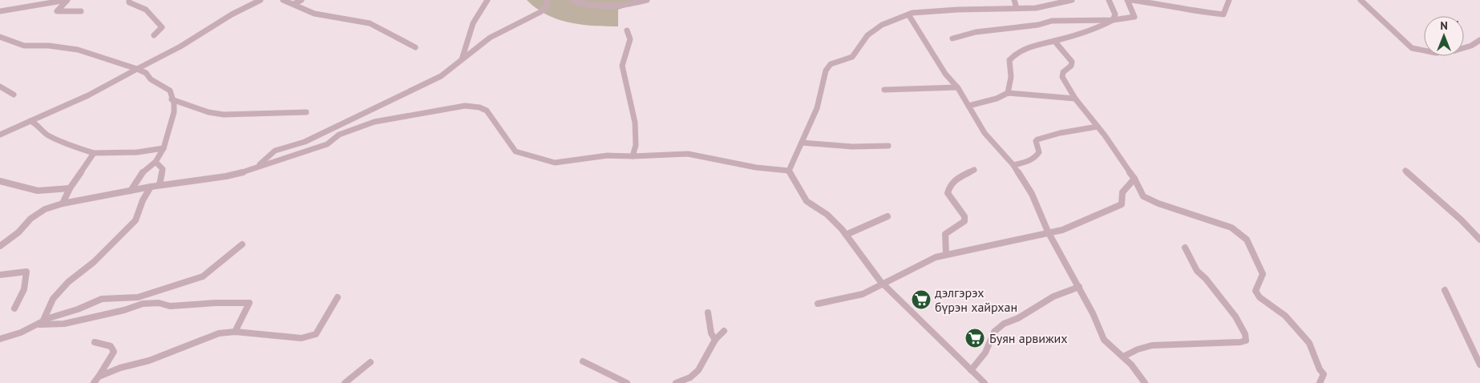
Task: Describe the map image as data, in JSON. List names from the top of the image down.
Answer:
{
  "places": {
    "supermarket": ["дэлгэрэх бүрэн хайрхан", "Буян арвижих"]
  },
  "north": "top"
}
